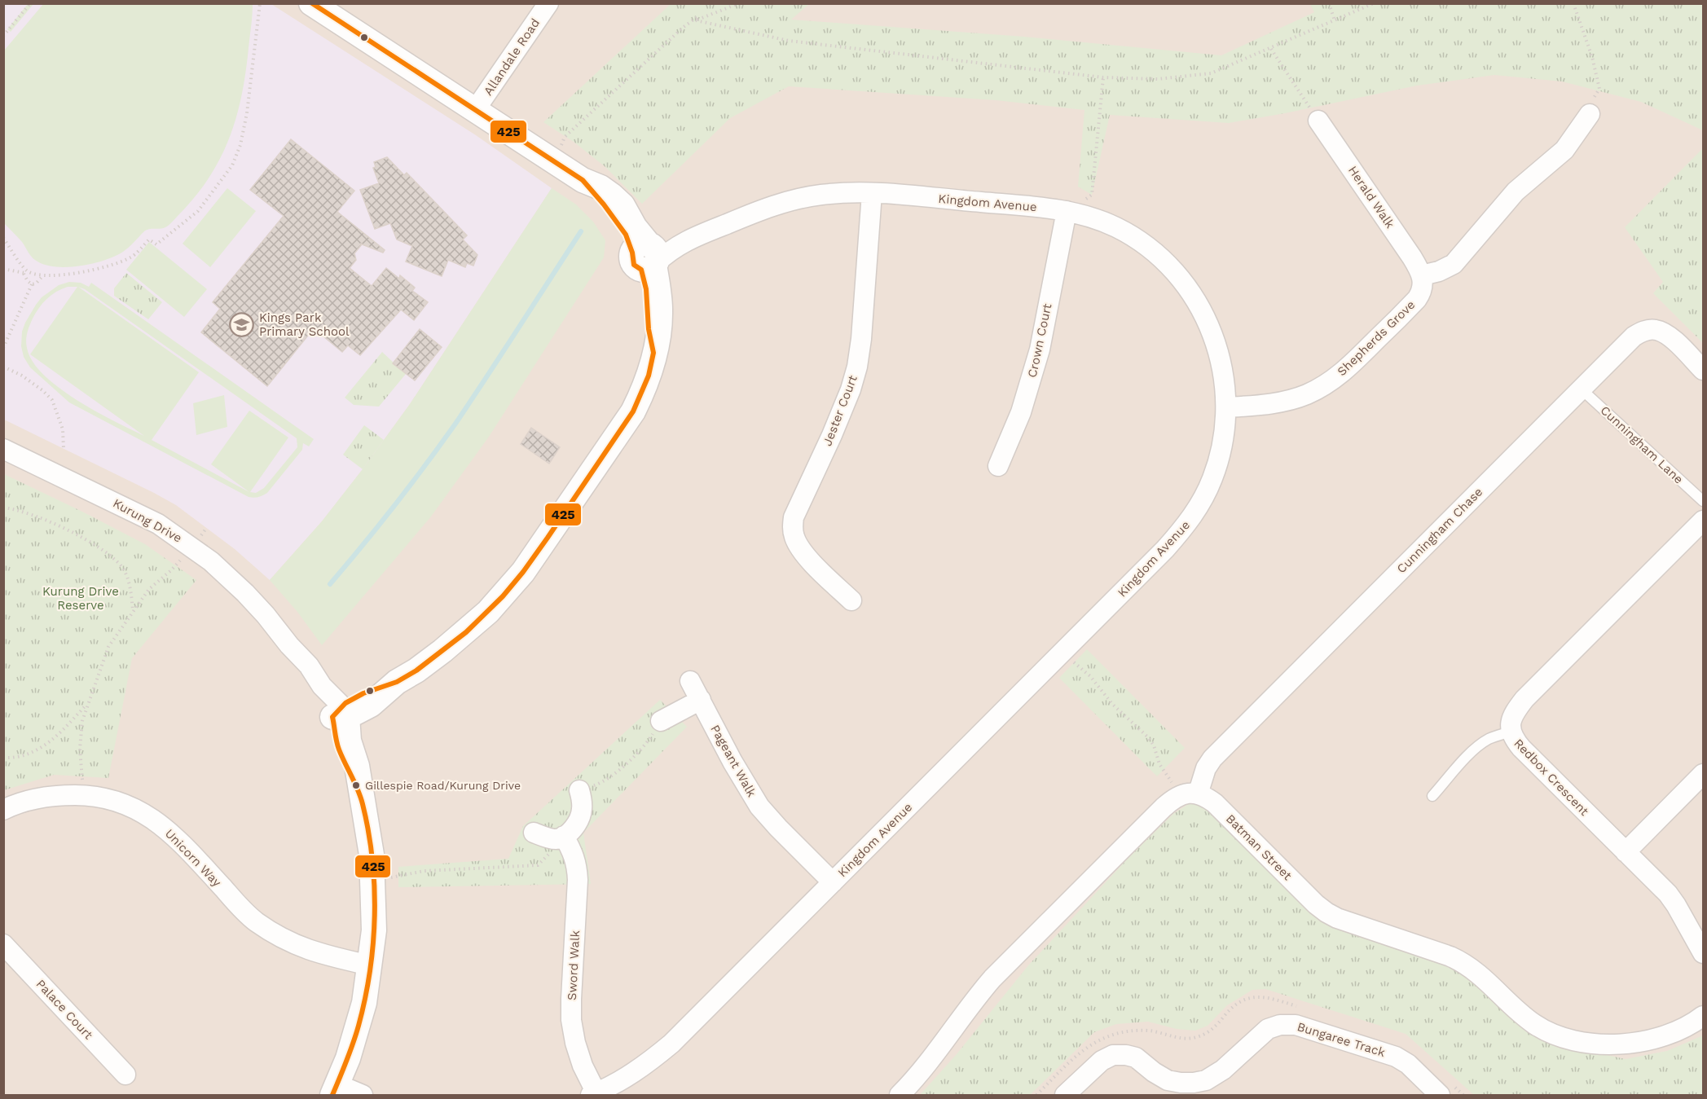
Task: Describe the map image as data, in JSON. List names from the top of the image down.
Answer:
{
  "streets": {
    "street": [
      "Allandale Road",
      "Herald Walk",
      "Kingdom Avenue",
      "Shepherds Grove",
      "Crown Court",
      "Jester Court",
      "Kurung Drive",
      "Cunningham Chase",
      "Pageant Walk",
      "Redbox Crescent",
      "Batman Street",
      "Unicorn Way",
      "Sword Walk",
      "Palace Court",
      "Bungaree Track"
    ],
    "lane": ["Cunningham Lane"]
  },
  "crossings": [
    ["Herald Walk", "Shepherds Grove"],
    ["Kingdom Avenue", "Shepherds Grove"],
    ["Kingdom Avenue", "Crown Court"],
    ["Kingdom Avenue", "Jester Court"],
    ["Kingdom Avenue", "Pageant Walk"],
    ["Kingdom Avenue", "Sword Walk"],
    ["Cunningham Lane", "Cunningham Chase"],
    ["Cunningham Chase", "Batman Street"]
  ],
  "parks": ["Kurung Drive Reserve"],
  "places": {
    "school or university": ["Kings Park Primary School"],
    "other": ["Gillespie Road/Kurung Drive"]
  },
  "lines": ["transit line 425"]
}
